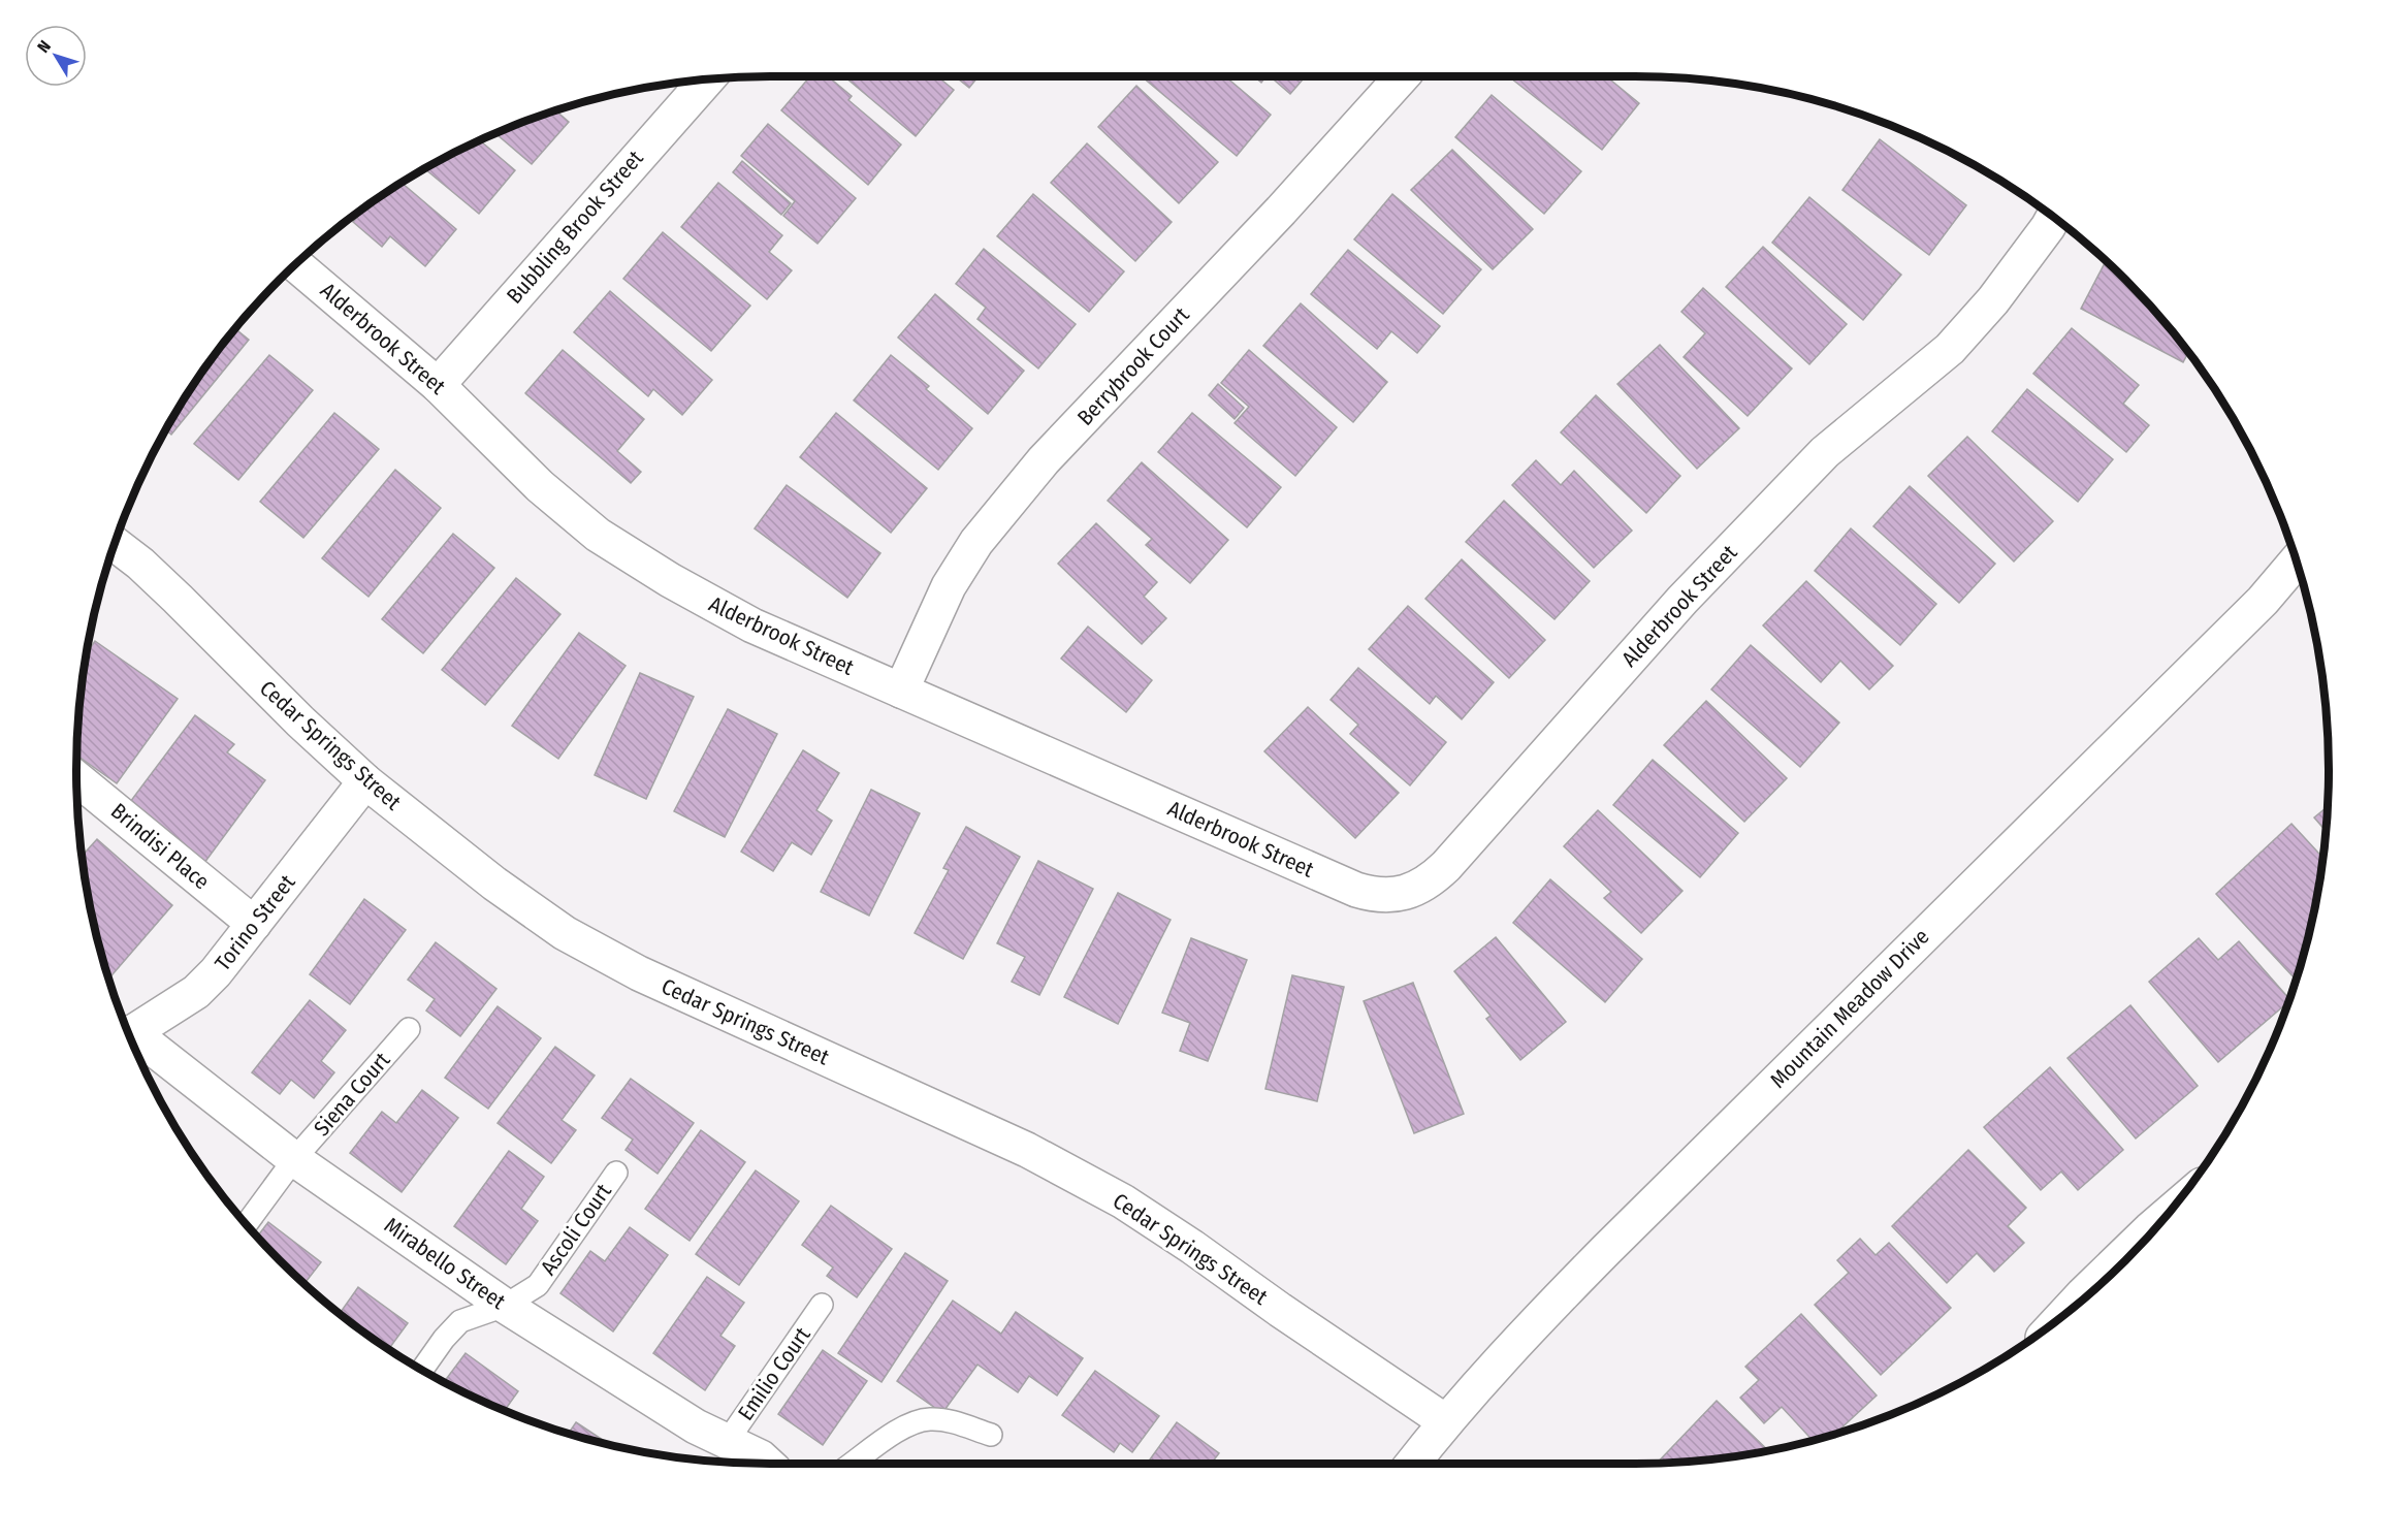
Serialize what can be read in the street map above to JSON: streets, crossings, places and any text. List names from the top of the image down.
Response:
{
  "streets": {
    "street": [
      "Bubbling Brook Street",
      "Alderbrook Street",
      "Berrybrook Court",
      "Cedar Springs Street",
      "Brindisi Place",
      "Torino Street",
      "Mountain Meadow Drive",
      "Mirabello Street"
    ],
    "lane": ["Siena Court", "Ascoli Court", "Emilio Court"]
  },
  "crossings": [
    ["Bubbling Brook Street", "Alderbrook Street"],
    ["Alderbrook Street", "Berrybrook Court"],
    ["Cedar Springs Street", "Torino Street"],
    ["Cedar Springs Street", "Mountain Meadow Drive"],
    ["Brindisi Place", "Torino Street"],
    ["Siena Court", "Mirabello Street"],
    ["Ascoli Court", "Mirabello Street"],
    ["Mirabello Street", "Emilio Court"]
  ],
  "north": "top left"
}
